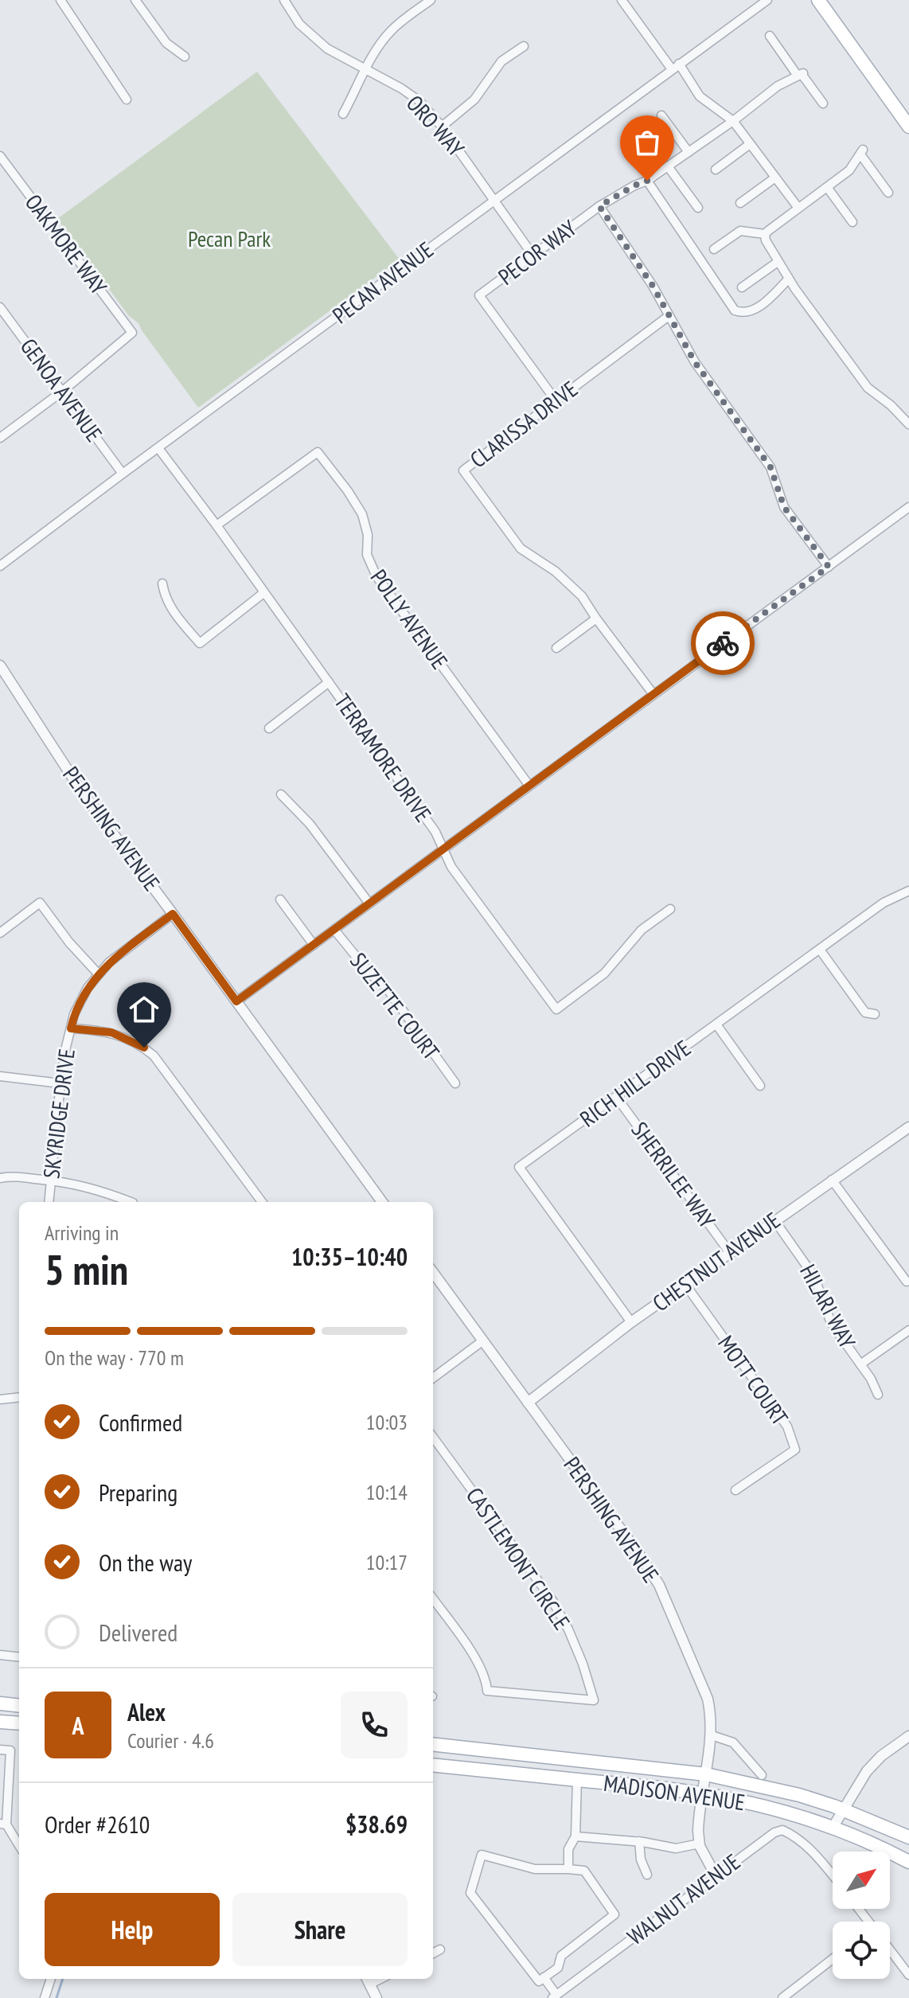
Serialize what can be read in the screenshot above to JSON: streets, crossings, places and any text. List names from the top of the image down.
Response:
{
  "streets": {
    "main road": ["MADISON AVENUE"],
    "street": [
      "ORO WAY",
      "OAKMORE WAY",
      "PECOR WAY",
      "PECAN AVENUE",
      "GENOA AVENUE",
      "CLARISSA DRIVE",
      "POLLY AVENUE",
      "TERRAMORE DRIVE",
      "PERSHING AVENUE",
      "SUZETTE COURT",
      "RICH HILL DRIVE",
      "SKYRIDGE DRIVE",
      "SHERRILEE WAY",
      "CHESTNUT AVENUE",
      "HILARI WAY",
      "MOTT COURT",
      "CASTLEMONT CIRCLE",
      "WALNUT AVENUE"
    ]
  },
  "crossings": [
    ["ORO WAY", "PECOR WAY"],
    ["ORO WAY", "PECAN AVENUE"],
    ["OAKMORE WAY", "GENOA AVENUE"],
    ["PECOR WAY", "CLARISSA DRIVE"],
    ["PECAN AVENUE", "GENOA AVENUE"],
    ["PECAN AVENUE", "TERRAMORE DRIVE"],
    ["POLLY AVENUE", "TERRAMORE DRIVE"],
    ["PERSHING AVENUE", "SKYRIDGE DRIVE"],
    ["PERSHING AVENUE", "CHESTNUT AVENUE"],
    ["PERSHING AVENUE", "MADISON AVENUE"],
    ["PERSHING AVENUE", "WALNUT AVENUE"],
    ["RICH HILL DRIVE", "SHERRILEE WAY"],
    ["RICH HILL DRIVE", "CHESTNUT AVENUE"],
    ["SHERRILEE WAY", "CHESTNUT AVENUE"],
    ["CHESTNUT AVENUE", "HILARI WAY"],
    ["CHESTNUT AVENUE", "MOTT COURT"]
  ],
  "parks": ["Pecan Park"],
  "north": "top right",
  "page": {
    "heading": ["5 min", "Arriving in", "10:35–10:40"],
    "panel": [
      "Alex",
      "Courier · 4.6",
      "Order #2610",
      "$38.69"
    ],
    "bar": "On the way · 770 m",
    "list": [
      ["Confirmed", "10:03"],
      ["Preparing", "10:14"],
      ["On the way", "10:17"],
      "Delivered"
    ],
    "round": "A",
    "buttons": ["Help", "Share"]
  }
}
